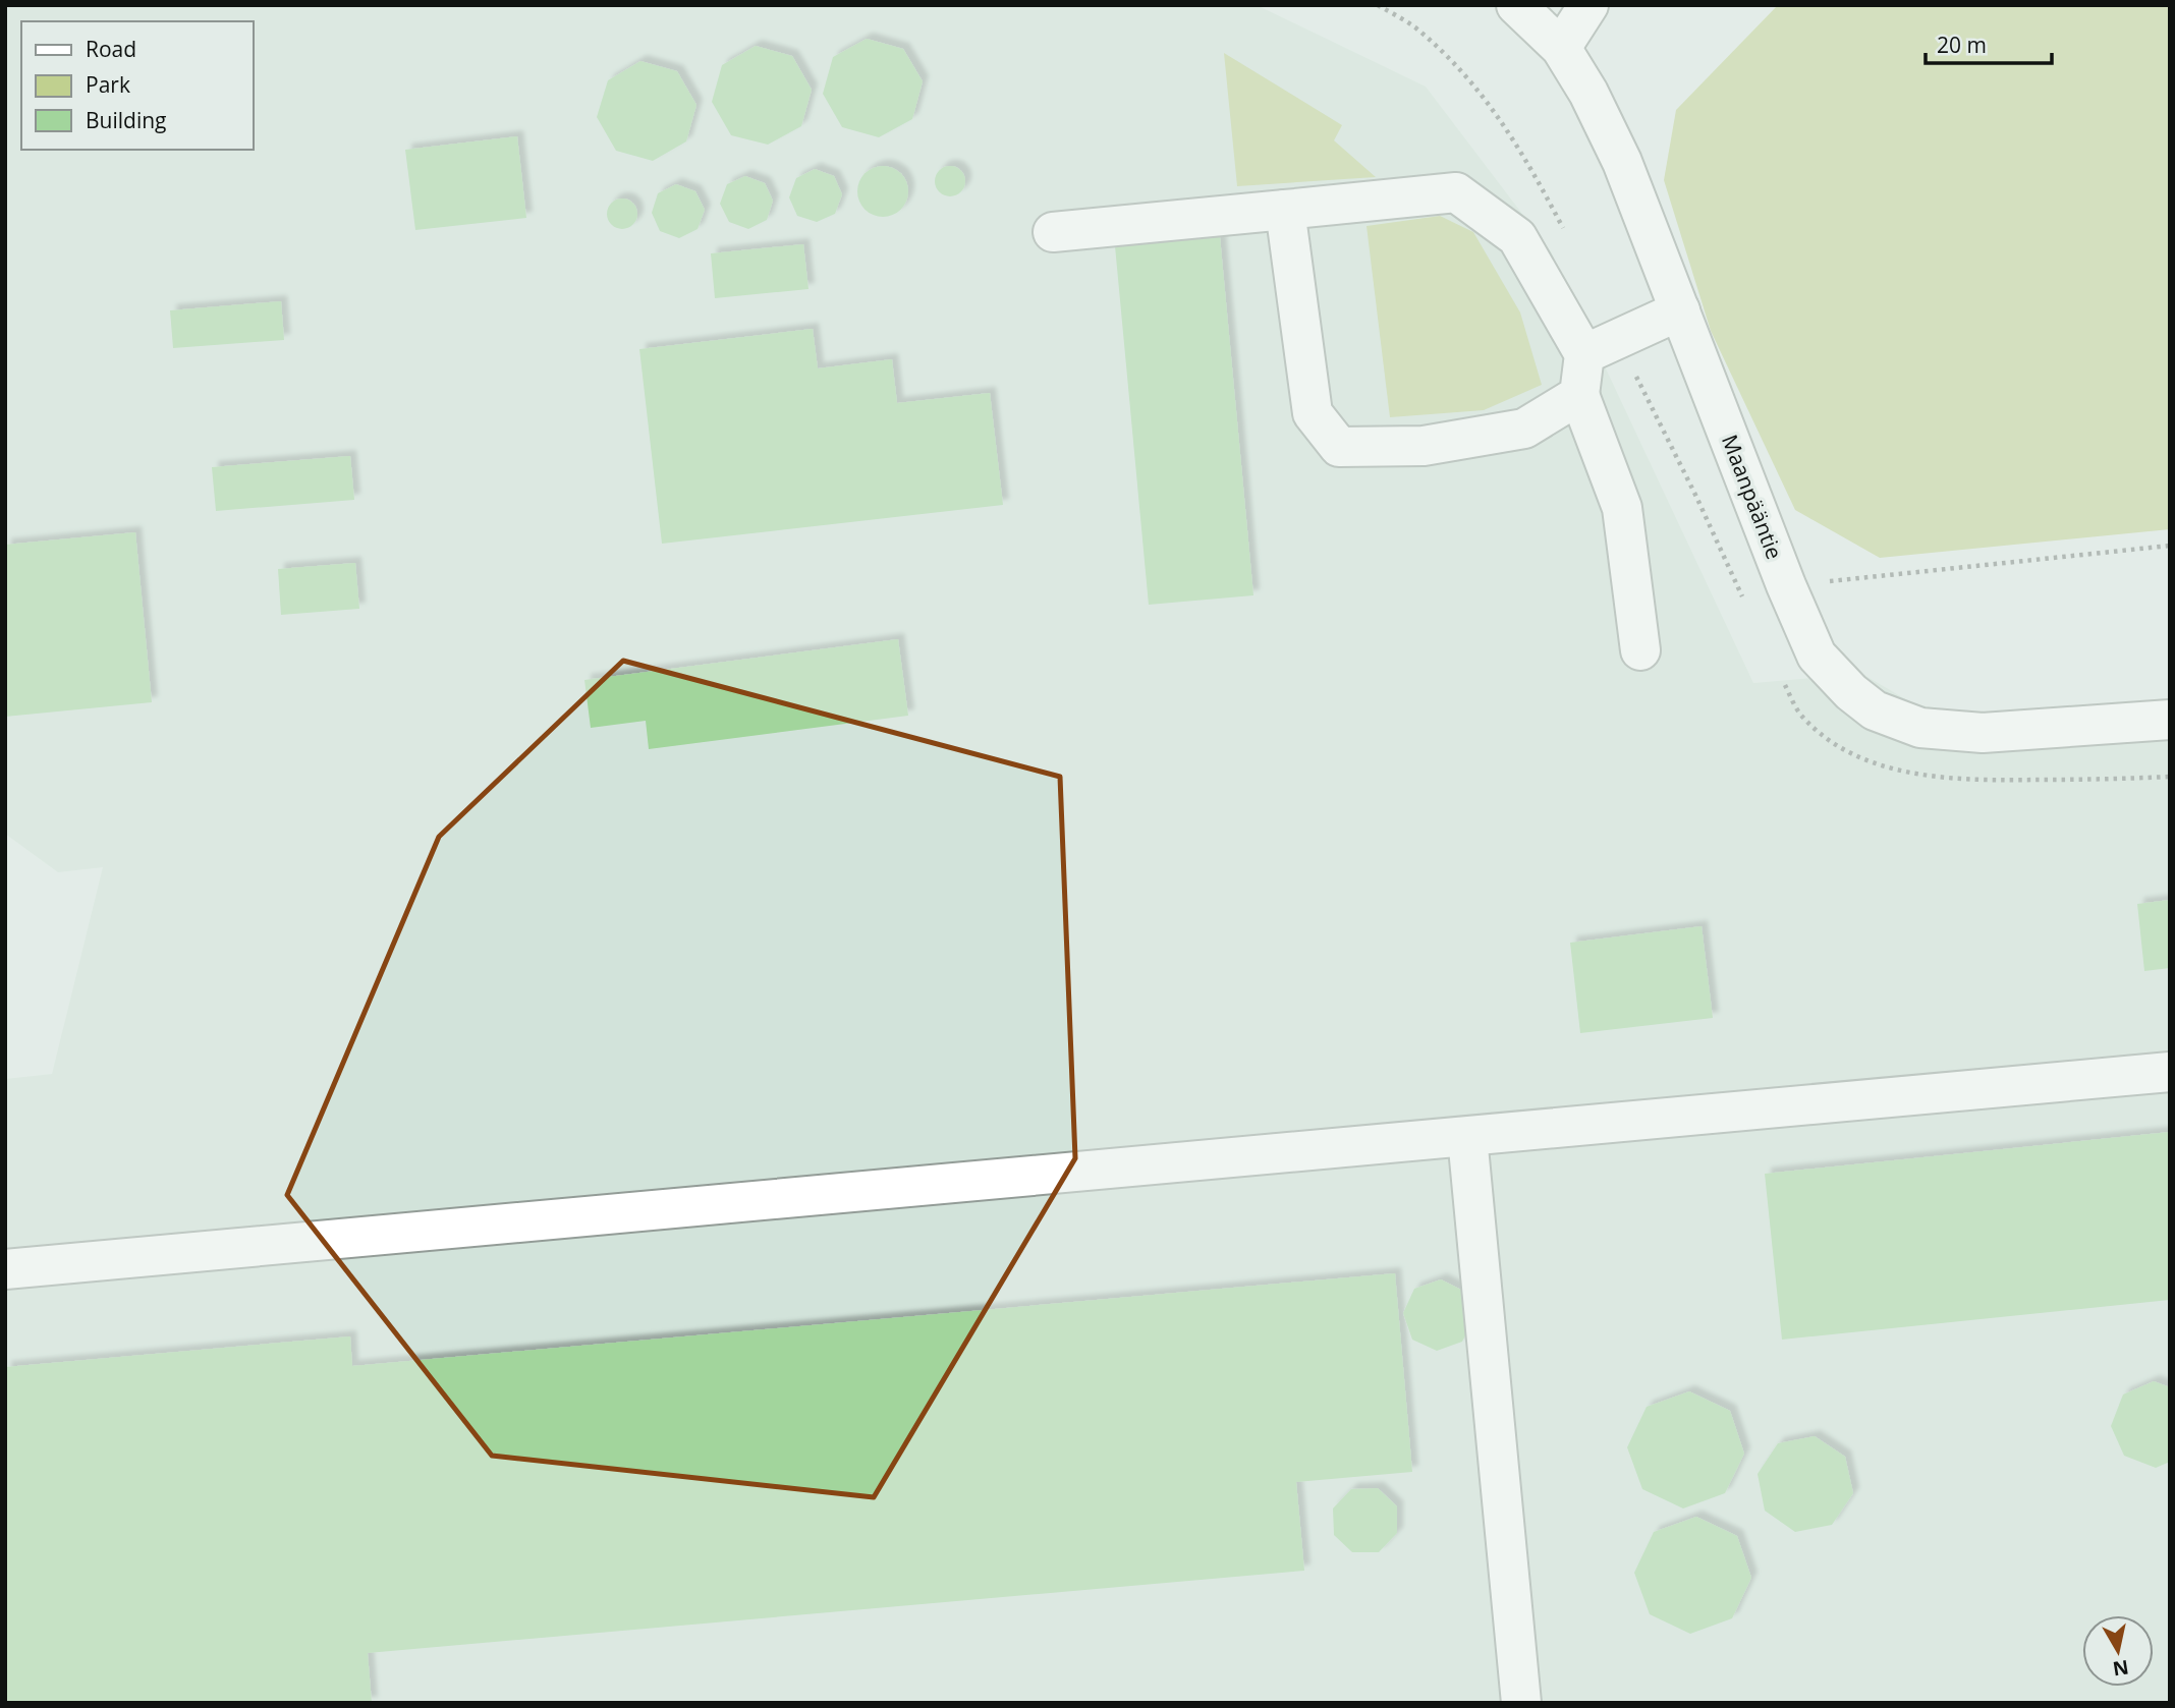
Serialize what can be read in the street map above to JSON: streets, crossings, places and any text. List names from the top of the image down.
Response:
{
  "streets": {
    "street": ["Maanpääntie"]
  },
  "legend": ["Road", "Park", "Building"],
  "scale_bar": "20 m",
  "north": "bottom"
}
